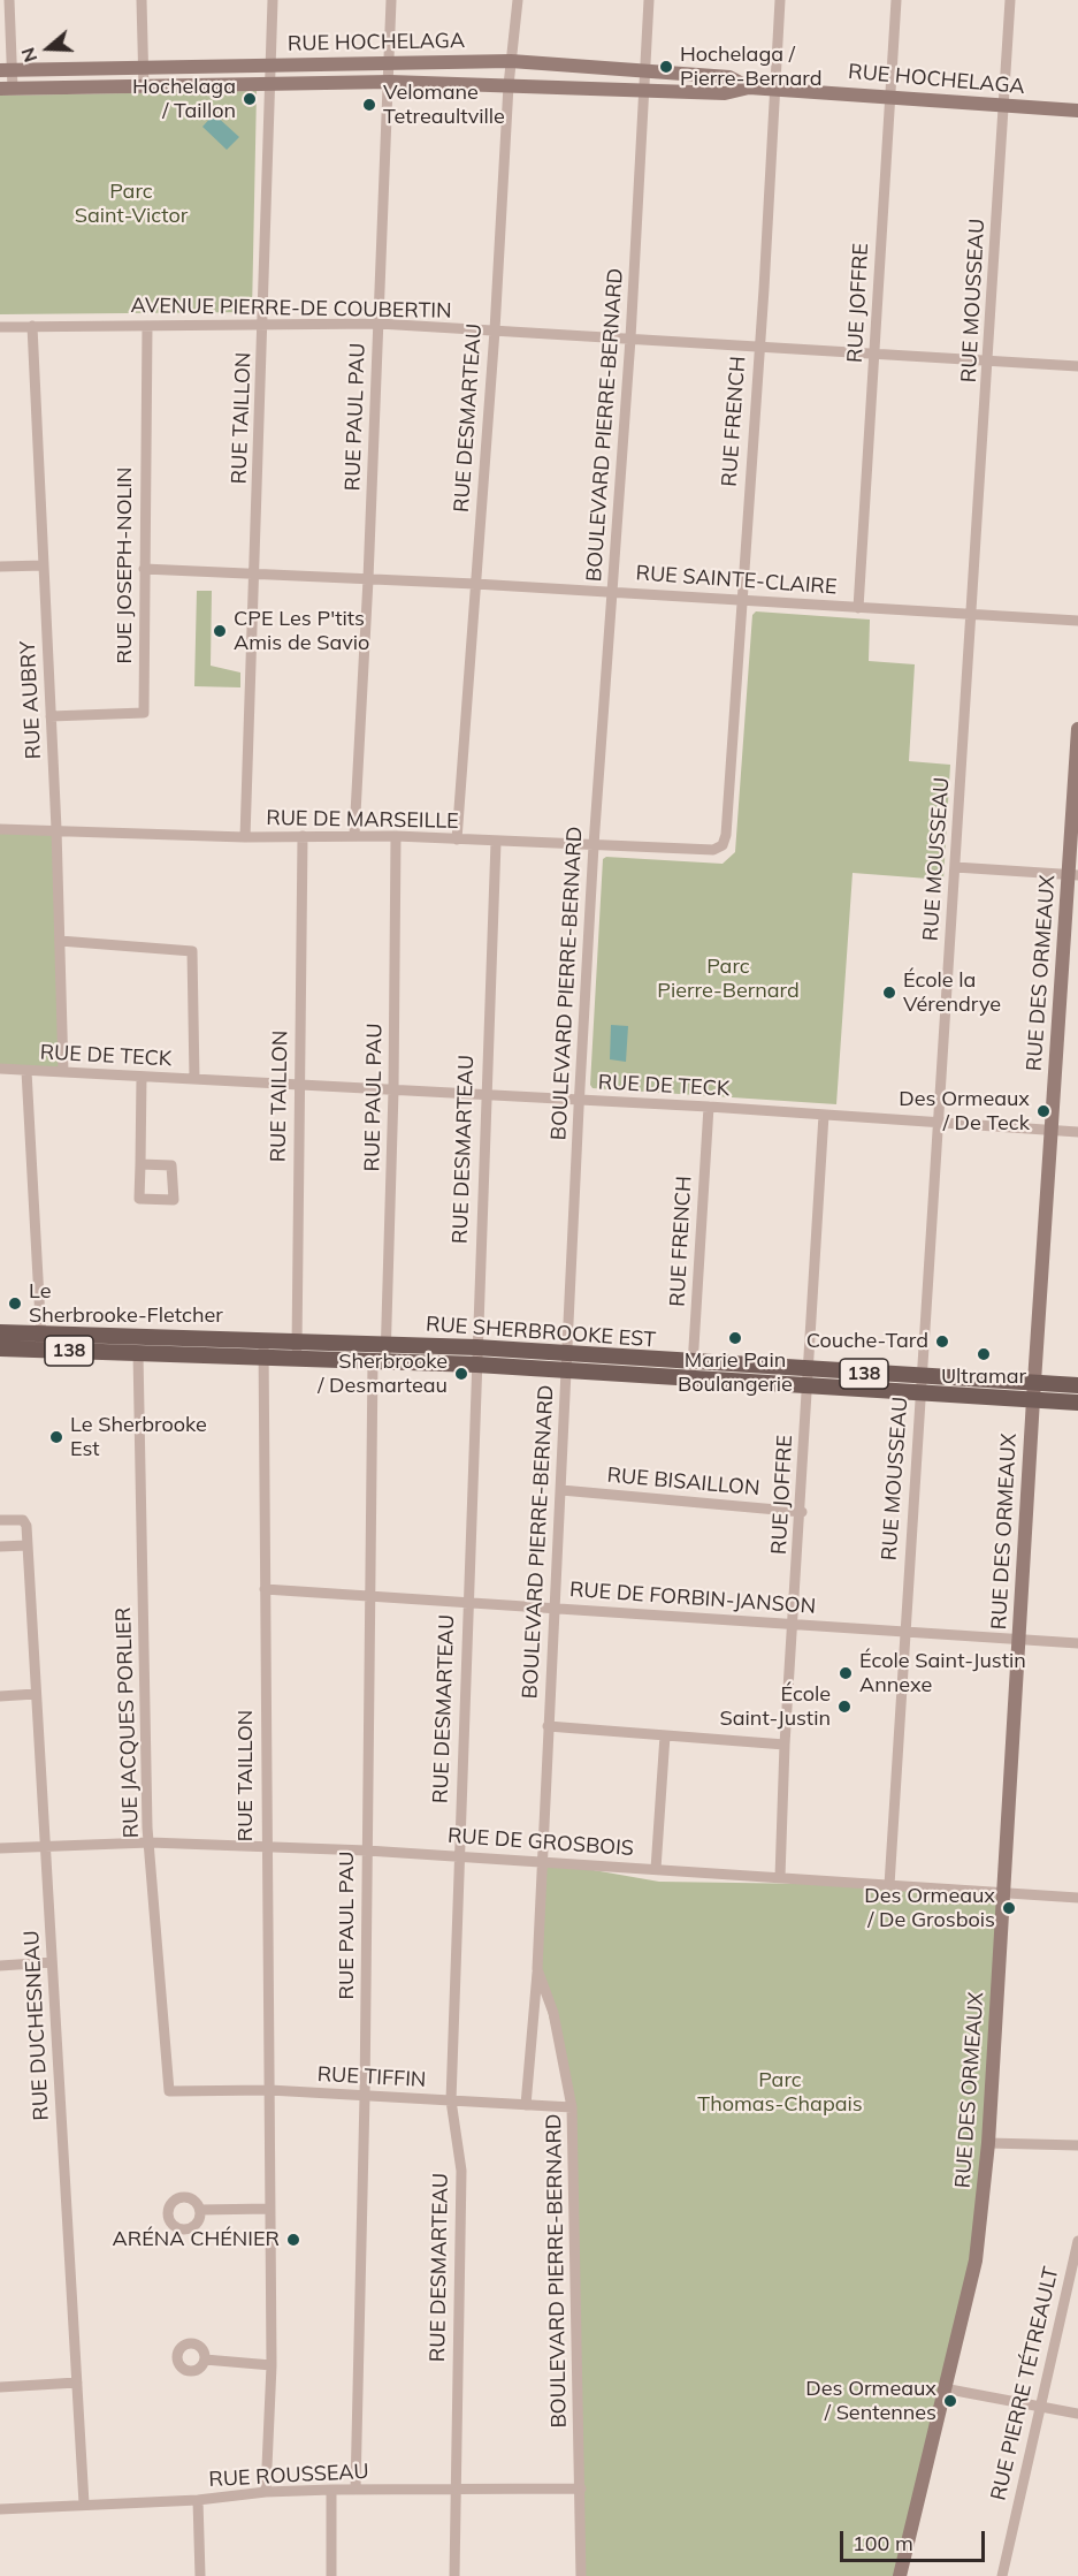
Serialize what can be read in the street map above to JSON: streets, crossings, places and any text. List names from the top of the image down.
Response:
{
  "streets": {
    "main road": ["RUE SHERBROOKE EST", "138"],
    "street": [
      "RUE HOCHELAGA",
      "RUE MOUSSEAU",
      "RUE JOFFRE",
      "AVENUE PIERRE-DE COUBERTIN",
      "RUE PAUL PAU",
      "RUE TAILLON",
      "RUE DESMARTEAU",
      "RUE FRENCH",
      "BOULEVARD PIERRE-BERNARD",
      "RUE JOSEPH-NOLIN",
      "RUE SAINTE-CLAIRE",
      "RUE AUBRY",
      "RUE DE MARSEILLE",
      "RUE DES ORMEAUX",
      "RUE DE TECK",
      "RUE BISAILLON",
      "RUE DE FORBIN-JANSON",
      "RUE JACQUES PORLIER",
      "RUE DE GROSBOIS",
      "RUE DUCHESNEAU",
      "RUE TIFFIN",
      "RUE PIERRE TÉTREAULT",
      "RUE ROUSSEAU"
    ]
  },
  "crossings": [
    ["RUE HOCHELAGA", "RUE MOUSSEAU"],
    ["RUE HOCHELAGA", "RUE JOFFRE"],
    ["RUE HOCHELAGA", "RUE PAUL PAU"],
    ["RUE HOCHELAGA", "RUE TAILLON"],
    ["RUE HOCHELAGA", "RUE DESMARTEAU"],
    ["RUE HOCHELAGA", "RUE FRENCH"],
    ["RUE HOCHELAGA", "BOULEVARD PIERRE-BERNARD"],
    ["RUE MOUSSEAU", "AVENUE PIERRE-DE COUBERTIN"],
    ["RUE MOUSSEAU", "RUE SAINTE-CLAIRE"],
    ["RUE MOUSSEAU", "RUE DE TECK"],
    ["RUE MOUSSEAU", "RUE SHERBROOKE EST"],
    ["RUE MOUSSEAU", "RUE DE FORBIN-JANSON"],
    ["RUE MOUSSEAU", "RUE DE GROSBOIS"],
    ["RUE JOFFRE", "AVENUE PIERRE-DE COUBERTIN"],
    ["RUE JOFFRE", "RUE SAINTE-CLAIRE"],
    ["RUE JOFFRE", "RUE DE TECK"],
    ["RUE JOFFRE", "RUE SHERBROOKE EST"],
    ["RUE JOFFRE", "RUE BISAILLON"],
    ["RUE JOFFRE", "RUE DE FORBIN-JANSON"],
    ["RUE JOFFRE", "RUE DE GROSBOIS"],
    ["AVENUE PIERRE-DE COUBERTIN", "RUE PAUL PAU"],
    ["AVENUE PIERRE-DE COUBERTIN", "RUE TAILLON"],
    ["AVENUE PIERRE-DE COUBERTIN", "RUE DESMARTEAU"],
    ["AVENUE PIERRE-DE COUBERTIN", "RUE FRENCH"],
    ["AVENUE PIERRE-DE COUBERTIN", "BOULEVARD PIERRE-BERNARD"],
    ["AVENUE PIERRE-DE COUBERTIN", "RUE JOSEPH-NOLIN"],
    ["AVENUE PIERRE-DE COUBERTIN", "RUE AUBRY"],
    ["RUE PAUL PAU", "RUE SAINTE-CLAIRE"],
    ["RUE PAUL PAU", "RUE DE MARSEILLE"],
    ["RUE PAUL PAU", "RUE DE TECK"],
    ["RUE PAUL PAU", "RUE SHERBROOKE EST"],
    ["RUE PAUL PAU", "RUE DE FORBIN-JANSON"],
    ["RUE PAUL PAU", "RUE DE GROSBOIS"],
    ["RUE PAUL PAU", "RUE TIFFIN"],
    ["RUE PAUL PAU", "RUE ROUSSEAU"],
    ["RUE TAILLON", "RUE SAINTE-CLAIRE"],
    ["RUE TAILLON", "RUE DE MARSEILLE"],
    ["RUE TAILLON", "RUE DE TECK"],
    ["RUE TAILLON", "RUE SHERBROOKE EST"],
    ["RUE TAILLON", "RUE DE FORBIN-JANSON"],
    ["RUE TAILLON", "RUE DE GROSBOIS"],
    ["RUE TAILLON", "RUE TIFFIN"],
    ["RUE TAILLON", "RUE ROUSSEAU"],
    ["RUE DESMARTEAU", "RUE SAINTE-CLAIRE"],
    ["RUE DESMARTEAU", "RUE DE MARSEILLE"],
    ["RUE DESMARTEAU", "RUE DE TECK"],
    ["RUE DESMARTEAU", "RUE SHERBROOKE EST"],
    ["RUE DESMARTEAU", "RUE DE FORBIN-JANSON"],
    ["RUE DESMARTEAU", "RUE DE GROSBOIS"],
    ["RUE DESMARTEAU", "RUE TIFFIN"],
    ["RUE DESMARTEAU", "RUE ROUSSEAU"],
    ["RUE FRENCH", "RUE SAINTE-CLAIRE"],
    ["RUE FRENCH", "RUE DE MARSEILLE"],
    ["RUE FRENCH", "RUE DE TECK"],
    ["RUE FRENCH", "RUE SHERBROOKE EST"],
    ["BOULEVARD PIERRE-BERNARD", "RUE SAINTE-CLAIRE"],
    ["BOULEVARD PIERRE-BERNARD", "RUE DE MARSEILLE"],
    ["BOULEVARD PIERRE-BERNARD", "RUE DE TECK"],
    ["BOULEVARD PIERRE-BERNARD", "RUE SHERBROOKE EST"],
    ["BOULEVARD PIERRE-BERNARD", "RUE BISAILLON"],
    ["BOULEVARD PIERRE-BERNARD", "RUE DE FORBIN-JANSON"],
    ["BOULEVARD PIERRE-BERNARD", "RUE DE GROSBOIS"],
    ["BOULEVARD PIERRE-BERNARD", "RUE TIFFIN"],
    ["BOULEVARD PIERRE-BERNARD", "RUE ROUSSEAU"],
    ["RUE JOSEPH-NOLIN", "RUE SAINTE-CLAIRE"],
    ["RUE JOSEPH-NOLIN", "RUE AUBRY"],
    ["RUE AUBRY", "RUE DE MARSEILLE"],
    ["RUE AUBRY", "RUE DE TECK"],
    ["RUE DES ORMEAUX", "RUE DE TECK"],
    ["RUE DES ORMEAUX", "RUE SHERBROOKE EST"],
    ["RUE DES ORMEAUX", "RUE DE FORBIN-JANSON"],
    ["RUE DES ORMEAUX", "RUE DE GROSBOIS"],
    ["RUE SHERBROOKE EST", "RUE JACQUES PORLIER"],
    ["RUE JACQUES PORLIER", "RUE DE GROSBOIS"],
    ["RUE JACQUES PORLIER", "RUE TIFFIN"],
    ["RUE DE GROSBOIS", "RUE DUCHESNEAU"],
    ["RUE DUCHESNEAU", "RUE ROUSSEAU"]
  ],
  "parks": ["Parc Saint-Victor", "Parc Pierre-Bernard", "Parc Thomas-Chapais"],
  "places": [
    "Hochelaga / Pierre-Bernard",
    "Hochelaga / Taillon",
    "Velomane Tetreaultville",
    "CPE Les P'tits Amis de Savio",
    "École la Vérendrye",
    "Des Ormeaux / De Teck",
    "Le Sherbrooke-Fletcher",
    "Marie Pain Boulangerie",
    "Couche-Tard",
    "Ultramar",
    "Sherbrooke / Desmarteau",
    "Le Sherbrooke Est",
    "École Saint-Justin Annexe",
    "École Saint-Justin",
    "Des Ormeaux / De Grosbois",
    "ARÉNA CHÉNIER",
    "Des Ormeaux / Sentennes"
  ],
  "scale_bar": "100 m",
  "north": "left"
}
